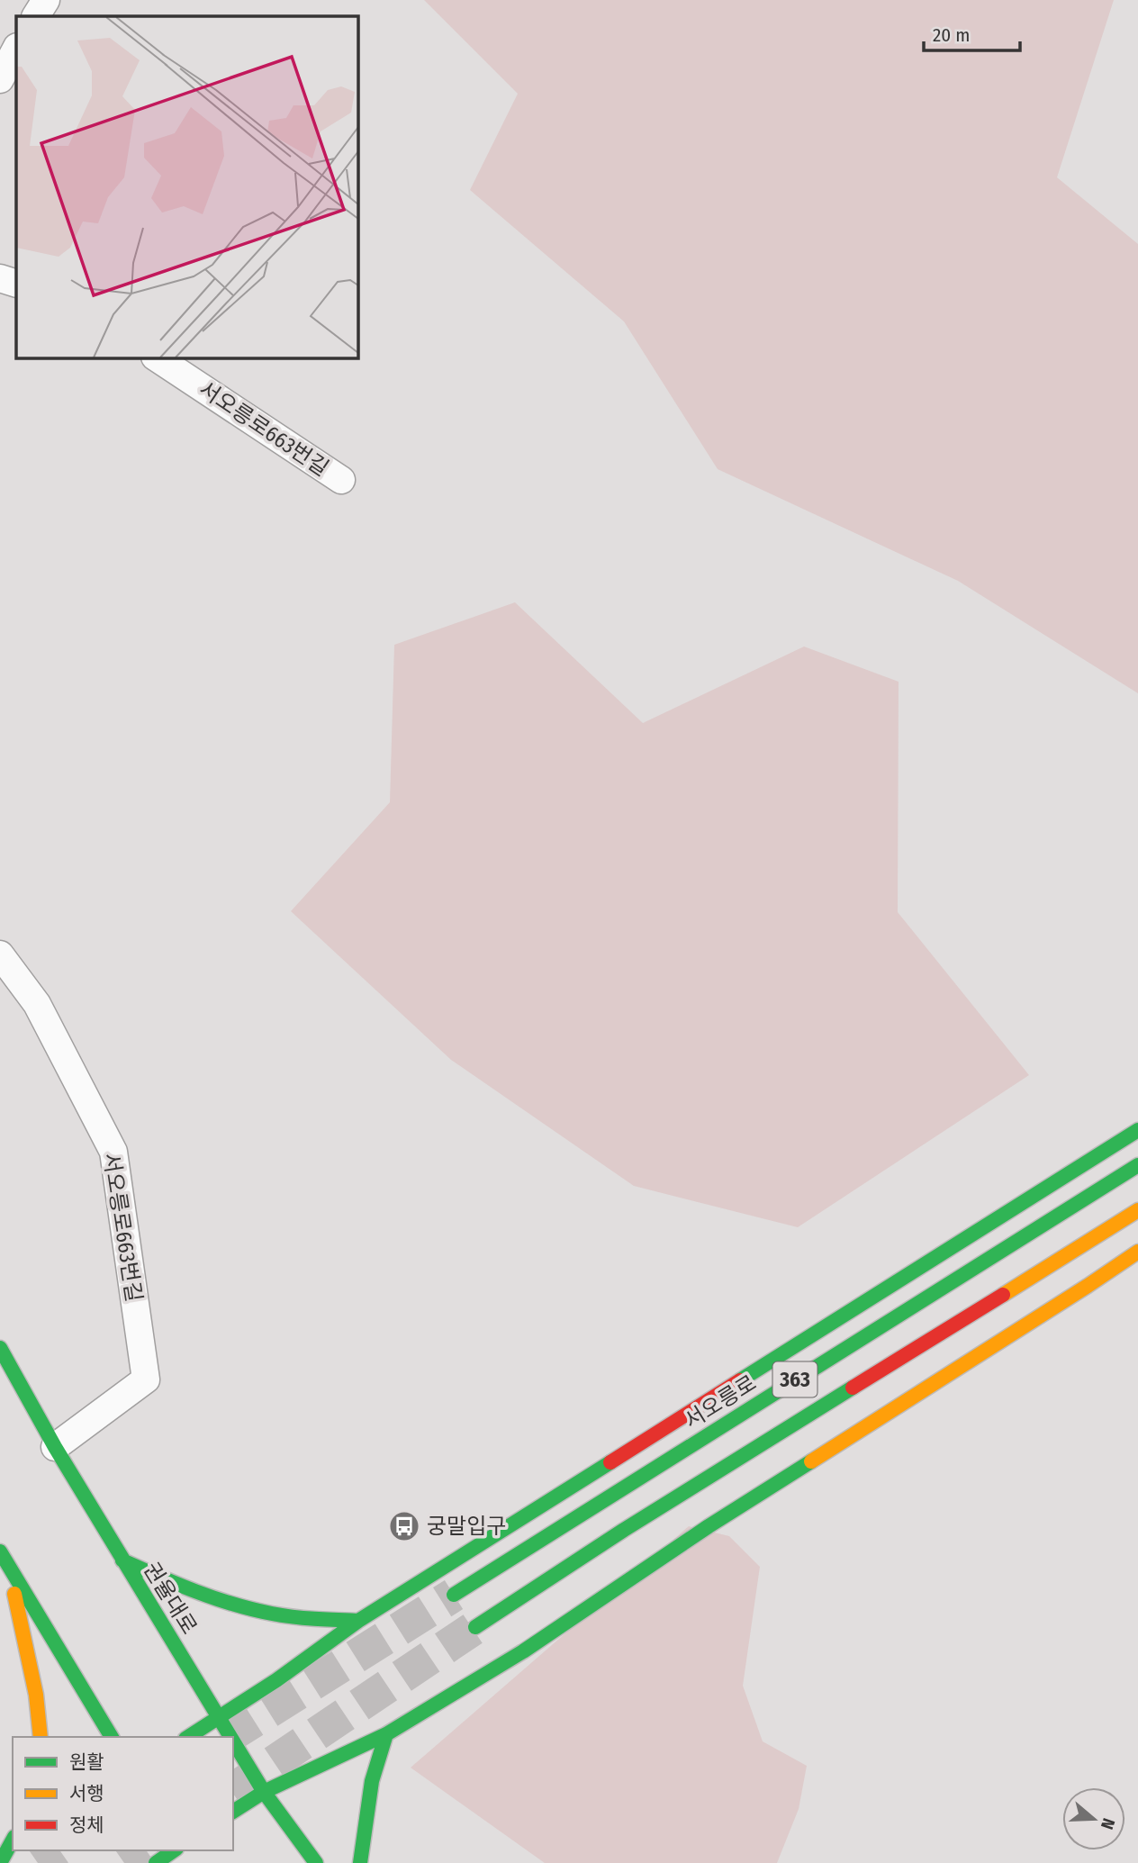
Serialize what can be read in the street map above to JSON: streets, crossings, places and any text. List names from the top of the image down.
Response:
{
  "streets": {
    "main road": ["363", "서오릉로", "권율대로"],
    "street": ["서오릉로663번길"]
  },
  "crossings": [
    ["서오릉로663번길", "권율대로"]
  ],
  "places": {
    "bus stop": ["궁말입구"]
  },
  "legend": ["원활", "서행", "정체"],
  "scale_bar": "20 m",
  "north": "right"
}
